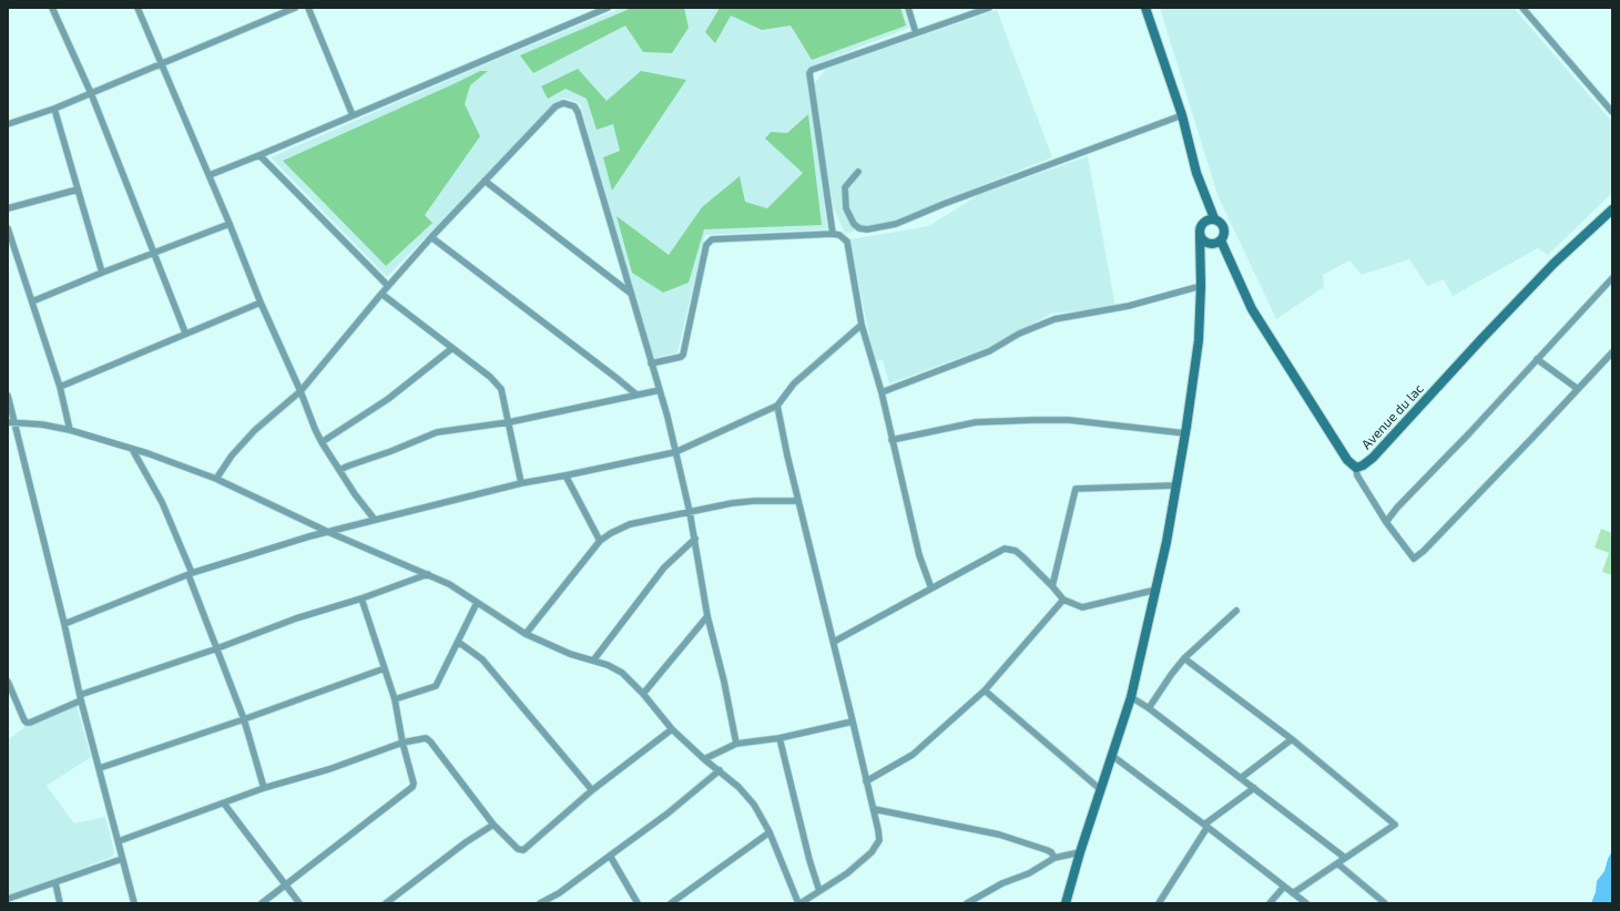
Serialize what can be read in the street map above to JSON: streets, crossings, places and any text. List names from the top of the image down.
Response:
{
  "streets": {
    "main road": ["Avenue du lac"]
  }
}
